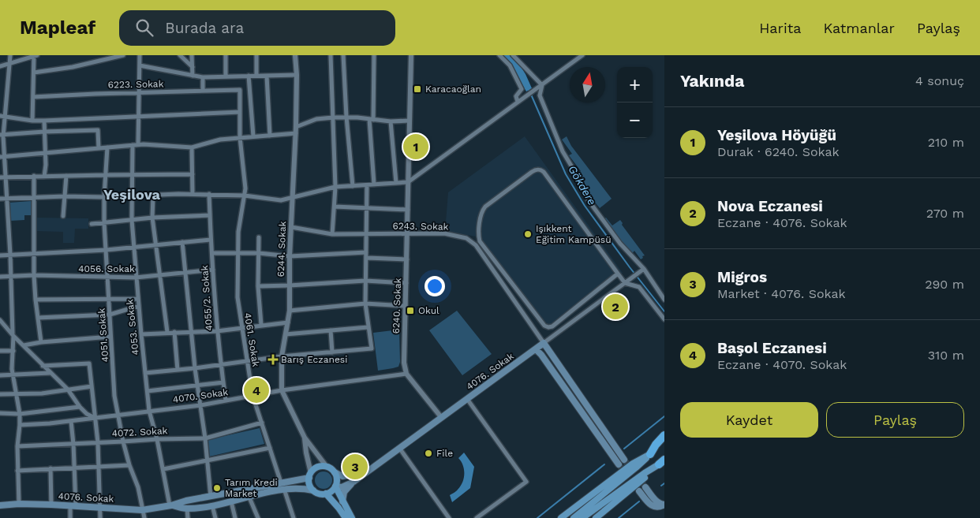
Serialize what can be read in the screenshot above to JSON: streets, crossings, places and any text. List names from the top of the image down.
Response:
{
  "streets": {
    "main road": ["4076. Sokak"],
    "street": [
      "6223. Sokak",
      "6243. Sokak",
      "6244. Sokak",
      "4056. Sokak",
      "4055/2. Sokak",
      "6240. Sokak",
      "4053. Sokak",
      "4051. Sokak",
      "4061. Sokak",
      "4070. Sokak",
      "4072. Sokak"
    ]
  },
  "crossings": [
    ["6223. Sokak", "4061. Sokak"],
    ["6243. Sokak", "6244. Sokak"],
    ["6243. Sokak", "6240. Sokak"],
    ["6243. Sokak", "4076. Sokak"],
    ["6244. Sokak", "4076. Sokak"],
    ["6244. Sokak", "4070. Sokak"],
    ["4056. Sokak", "4055/2. Sokak"],
    ["4056. Sokak", "4053. Sokak"],
    ["4056. Sokak", "4051. Sokak"],
    ["4055/2. Sokak", "4070. Sokak"],
    ["6240. Sokak", "4070. Sokak"],
    ["4053. Sokak", "4076. Sokak"],
    ["4053. Sokak", "4070. Sokak"],
    ["4053. Sokak", "4072. Sokak"],
    ["4051. Sokak", "4076. Sokak"],
    ["4051. Sokak", "4070. Sokak"],
    ["4051. Sokak", "4072. Sokak"],
    ["4061. Sokak", "4076. Sokak"],
    ["4061. Sokak", "4070. Sokak"],
    ["4061. Sokak", "4072. Sokak"]
  ],
  "districts": ["Yeşilova"],
  "water": ["Gökdere"],
  "places": {
    "transit": ["Karacaoğlan", "Okul"],
    "other": ["Işıkkent Eğitim Kampüsü", "File", "Tarım Kredi Market"],
    "health": ["Barış Eczanesi"]
  },
  "north": "top",
  "page": {
    "header": "Mapleaf",
    "search": "Burada ara",
    "nav": ["Harita", "Katmanlar", "Paylaş"],
    "heading": ["Yakında", "4 sonuç"],
    "map_buttons": ["+", "−"],
    "list": [
      {
        "mark": "1",
        "name": "Yeşilova Höyüğü",
        "note": "Durak · 6240. Sokak",
        "value": "210 m"
      },
      {
        "mark": "2",
        "name": "Nova Eczanesi",
        "note": "Eczane · 4076. Sokak",
        "value": "270 m"
      },
      {
        "mark": "3",
        "name": "Migros",
        "note": "Market · 4076. Sokak",
        "value": "290 m"
      },
      {
        "mark": "4",
        "name": "Başol Eczanesi",
        "note": "Eczane · 4070. Sokak",
        "value": "310 m"
      }
    ],
    "pins": [
      "1",
      "2",
      "4",
      "3"
    ],
    "buttons": ["Kaydet", "Paylaş"]
  }
}
